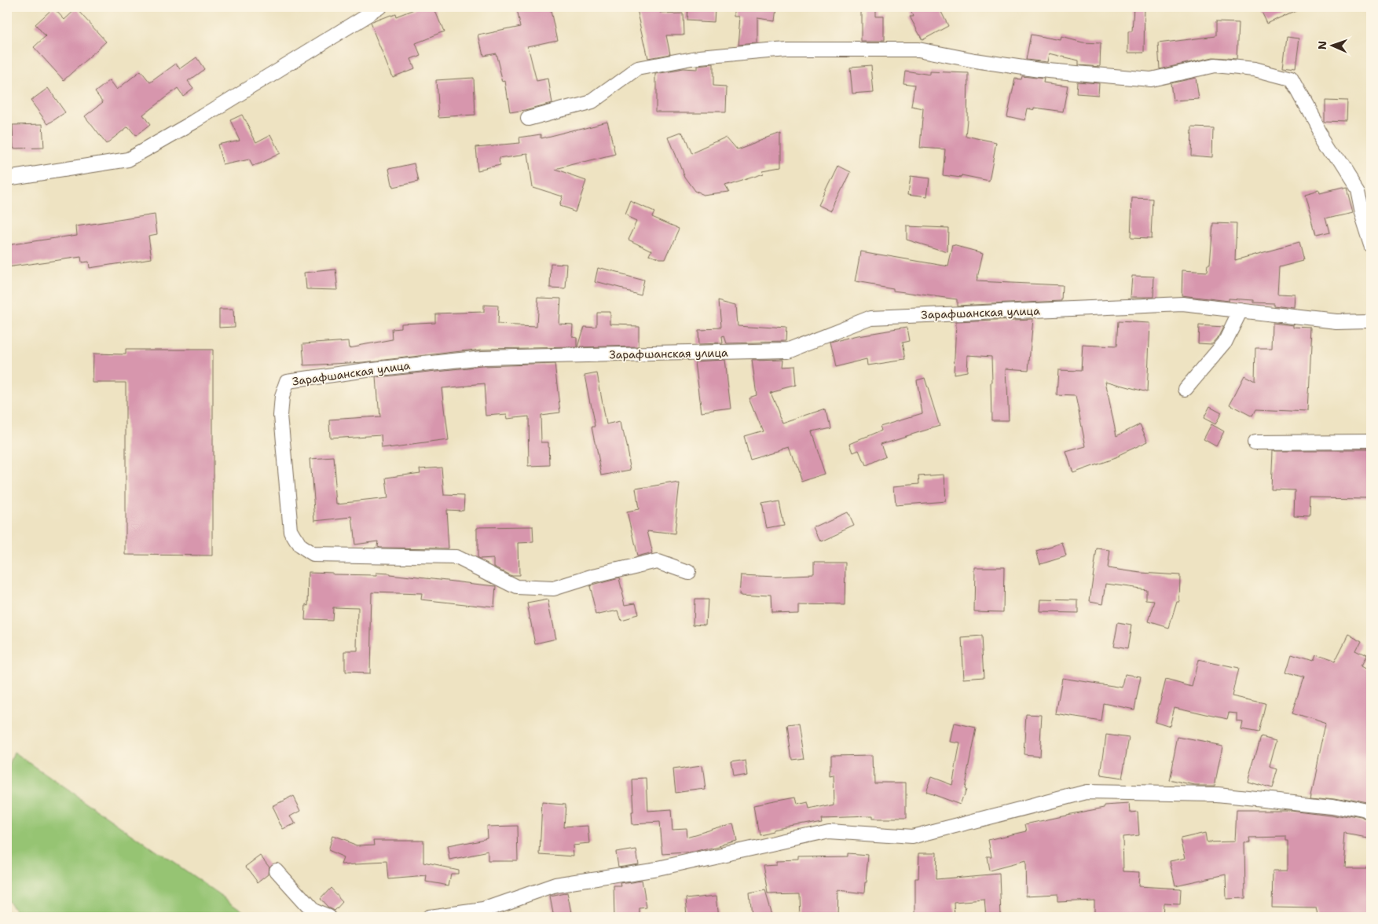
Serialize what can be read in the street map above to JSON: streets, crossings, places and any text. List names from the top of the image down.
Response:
{
  "streets": {
    "street": ["Зарафшанская улица"]
  },
  "north": "left"
}
